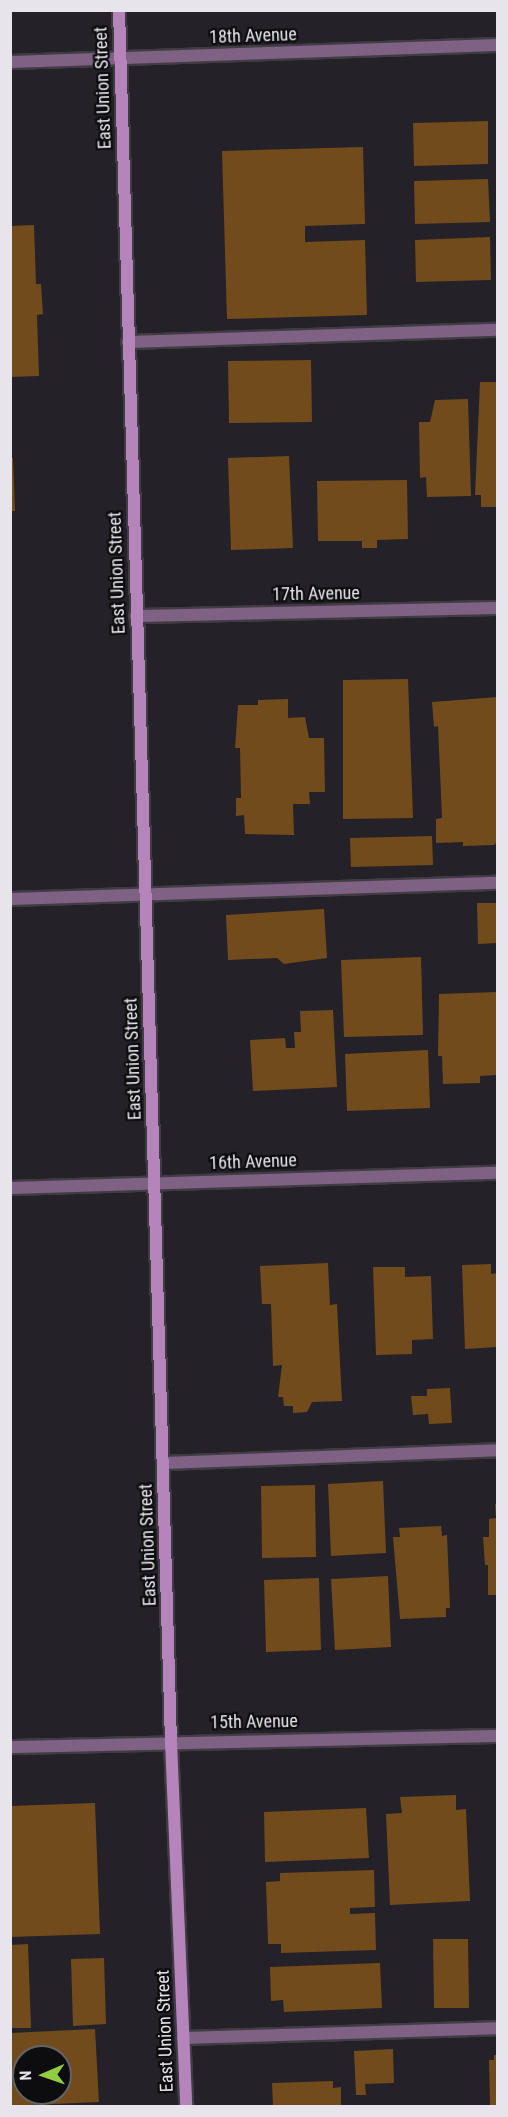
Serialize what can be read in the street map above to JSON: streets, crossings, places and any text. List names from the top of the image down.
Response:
{
  "streets": {
    "main road": ["East Union Street"],
    "street": [
      "18th Avenue",
      "17th Avenue",
      "16th Avenue",
      "15th Avenue"
    ]
  },
  "crossings": [
    ["18th Avenue", "East Union Street"],
    ["East Union Street", "17th Avenue"],
    ["East Union Street", "16th Avenue"],
    ["East Union Street", "15th Avenue"]
  ],
  "north": "left"
}
